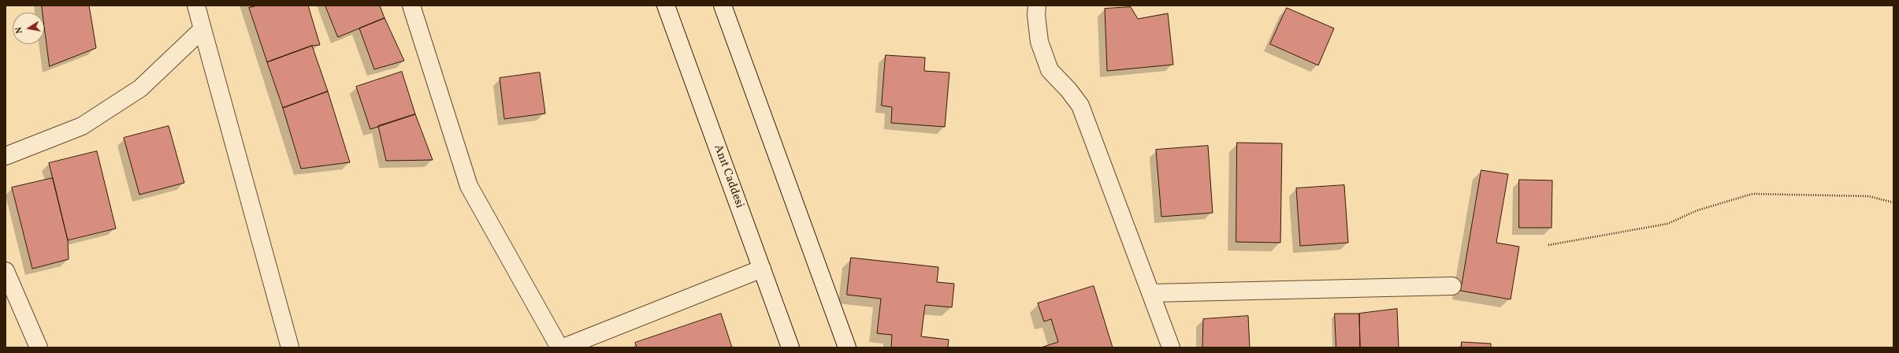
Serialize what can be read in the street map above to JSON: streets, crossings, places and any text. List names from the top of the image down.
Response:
{
  "streets": {
    "street": ["Anıt Caddesi"]
  },
  "north": "left"
}
